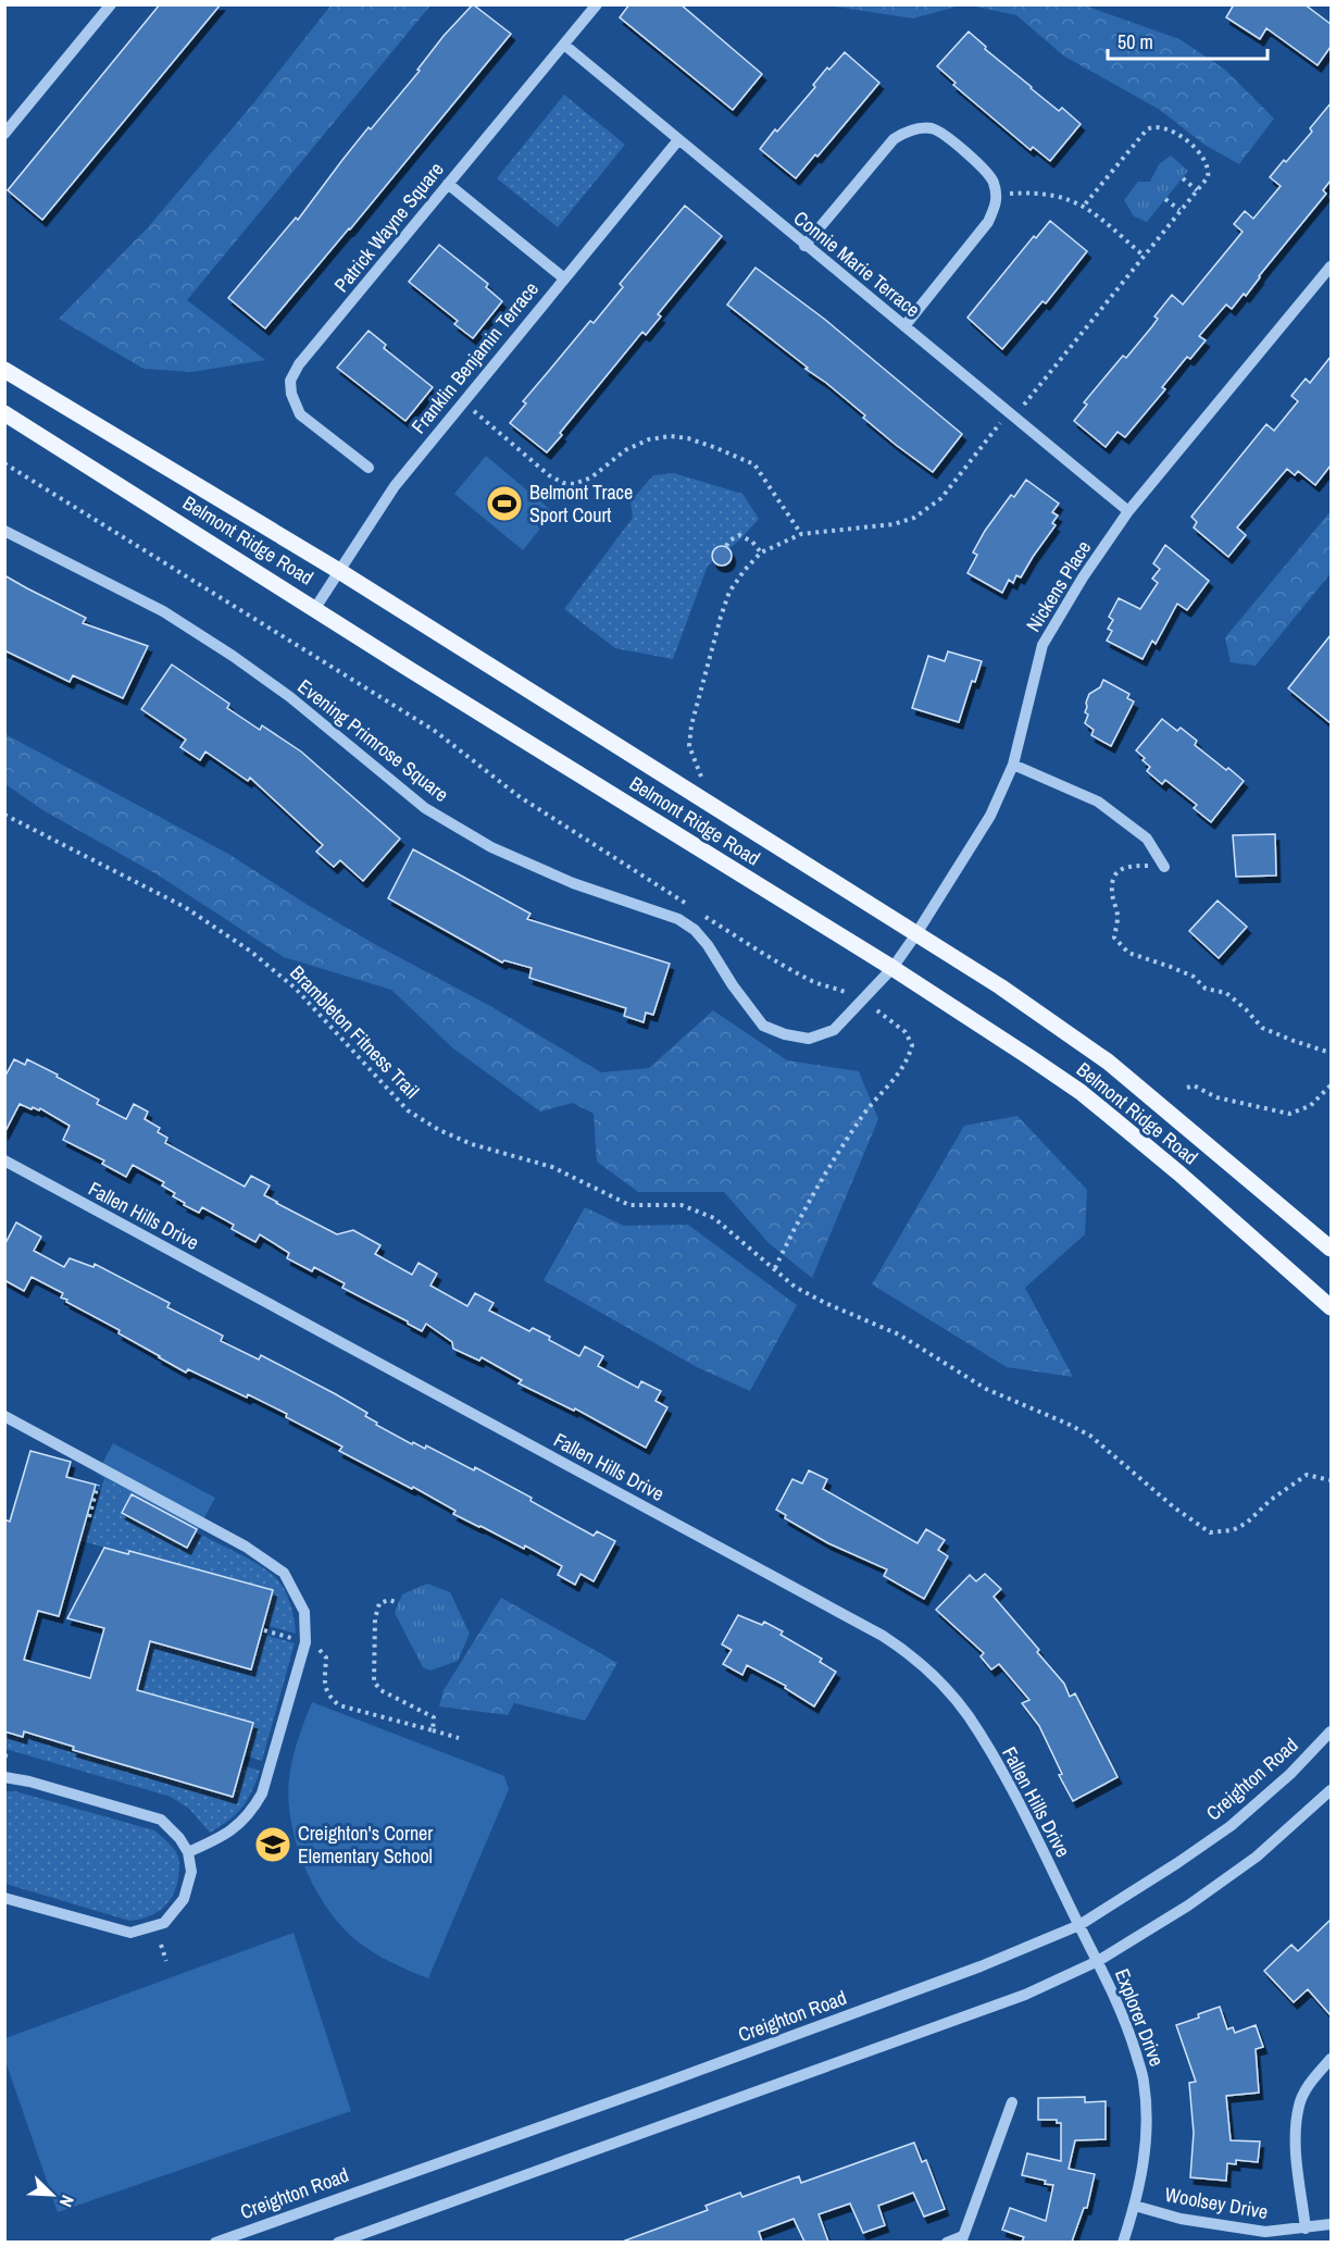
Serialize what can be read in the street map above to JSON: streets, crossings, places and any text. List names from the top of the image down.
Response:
{
  "streets": {
    "main road": ["Belmont Ridge Road"],
    "street": [
      "Patrick Wayne Square",
      "Connie Marie Terrace",
      "Franklin Benjamin Terrace",
      "Nickens Place",
      "Evening Primrose Square",
      "Fallen Hills Drive",
      "Creighton Road",
      "Explorer Drive",
      "Woolsey Drive"
    ],
    "path": ["Brambleton Fitness Trail"]
  },
  "crossings": [
    ["Patrick Wayne Square", "Connie Marie Terrace"],
    ["Connie Marie Terrace", "Franklin Benjamin Terrace"],
    ["Connie Marie Terrace", "Nickens Place"],
    ["Franklin Benjamin Terrace", "Belmont Ridge Road"],
    ["Belmont Ridge Road", "Nickens Place"],
    ["Belmont Ridge Road", "Evening Primrose Square"],
    ["Nickens Place", "Evening Primrose Square"],
    ["Fallen Hills Drive", "Creighton Road"],
    ["Fallen Hills Drive", "Explorer Drive"],
    ["Creighton Road", "Explorer Drive"],
    ["Explorer Drive", "Woolsey Drive"]
  ],
  "places": {
    "sports": ["Belmont Trace Sport Court"],
    "school or university": ["Creighton's Corner Elementary School"]
  },
  "scale_bar": "50 m",
  "north": "bottom right"
}
